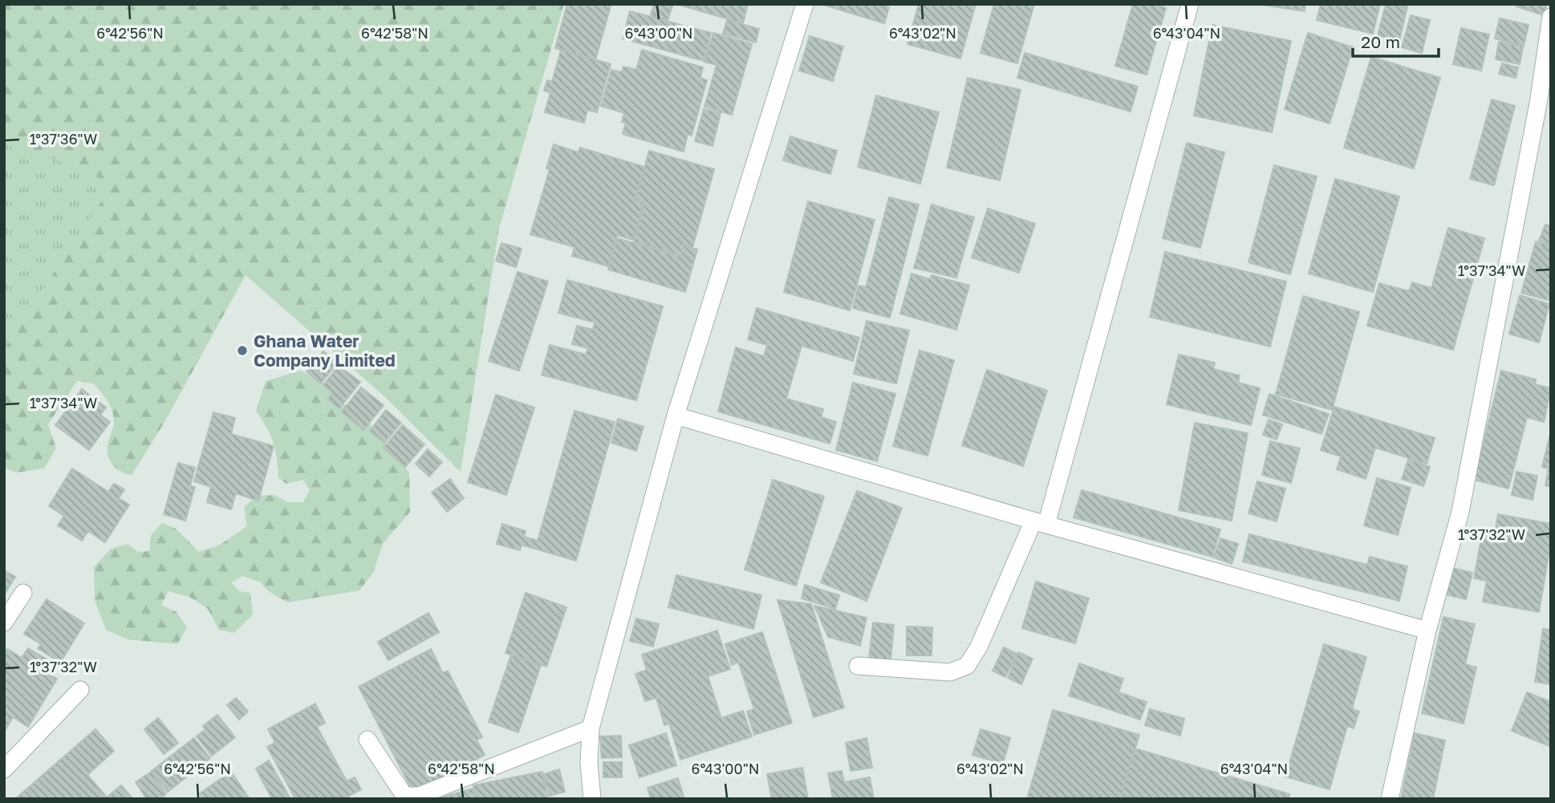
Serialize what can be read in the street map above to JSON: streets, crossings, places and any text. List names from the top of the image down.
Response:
{
  "places": ["Ghana Water Company Limited"],
  "scale_bar": "20 m",
  "coordinates": [
    "6°42'56\"N",
    "6°42'58\"N",
    "6°43'00\"N",
    "6°43'02\"N",
    "6°43'04\"N",
    "1°37'36\"W",
    "1°37'34\"W",
    "1°37'32\"W"
  ]
}
